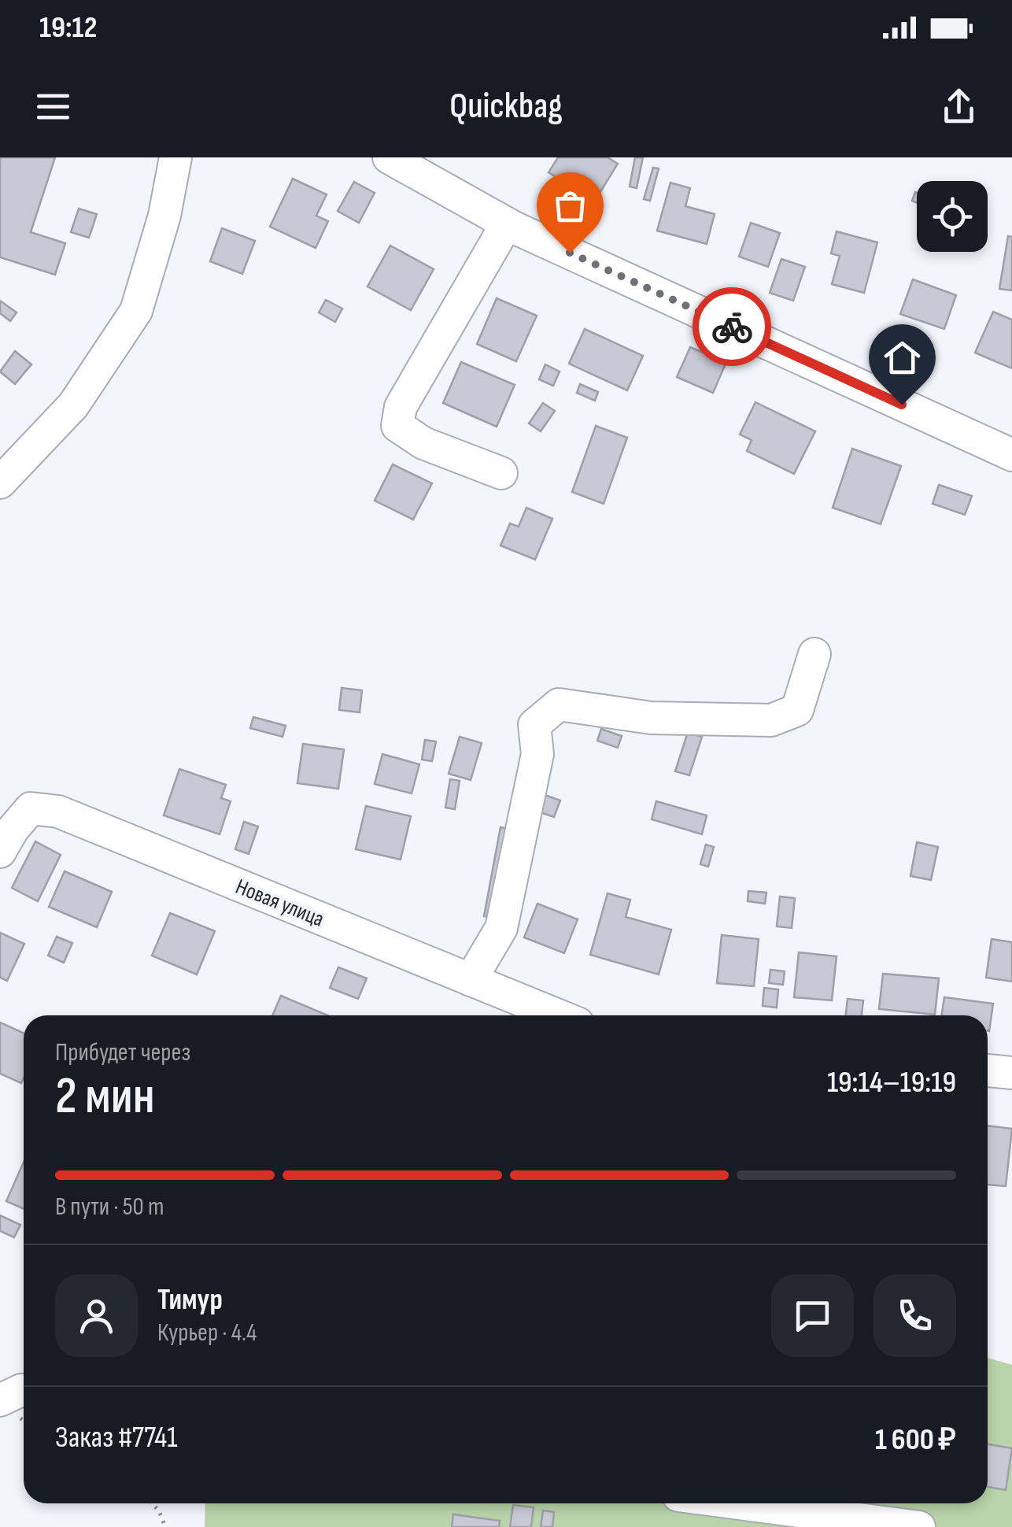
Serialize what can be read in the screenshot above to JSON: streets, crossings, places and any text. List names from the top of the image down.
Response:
{
  "streets": {
    "street": ["Новая улица"]
  },
  "page": {
    "status": "19:12",
    "header": "Quickbag",
    "heading": ["2 мин", "Прибудет через", "19:14–19:19"],
    "panel": [
      "Тимур",
      "Курьер · 4.4",
      "Заказ #7741",
      "1 600 ₽"
    ],
    "bar": "В пути · 50 m"
  }
}
